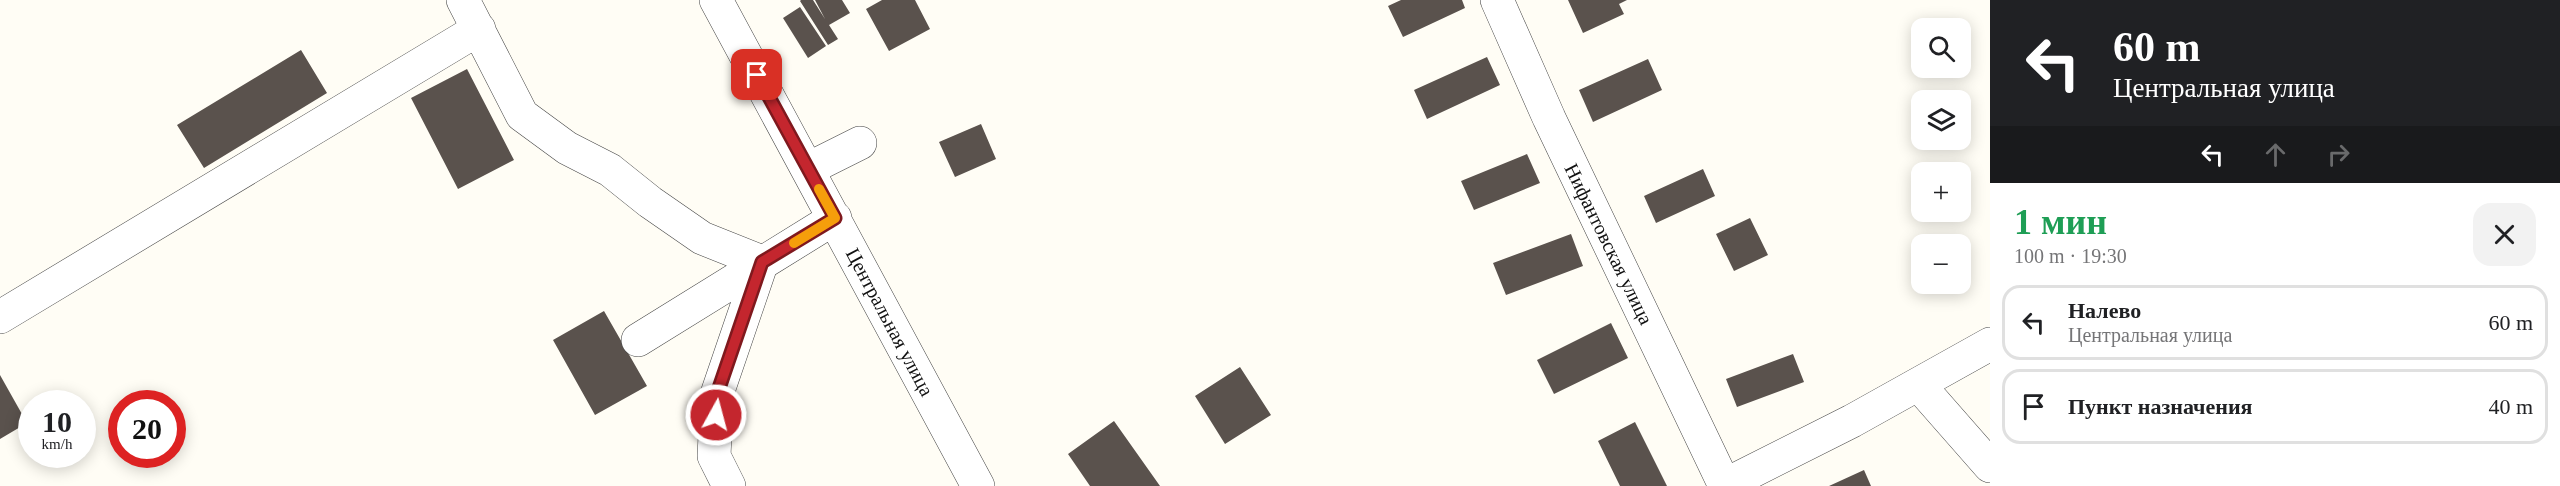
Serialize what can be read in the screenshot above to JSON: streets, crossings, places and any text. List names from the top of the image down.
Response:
{
  "streets": {
    "street": ["Нифантовская улица", "Центральная улица"]
  },
  "page": {
    "turn": ["60 m", "Центральная улица"],
    "map_buttons": ["+", "−"],
    "heading": ["1 мин", "100 m · 19:30"],
    "list": [
      {
        "name": "Налево",
        "note": "Центральная улица",
        "value": "60 m"
      },
      {
        "name": "Пункт назначения",
        "value": "40 m"
      }
    ],
    "speed": "10 km/h",
    "limit": "20"
  }
}
